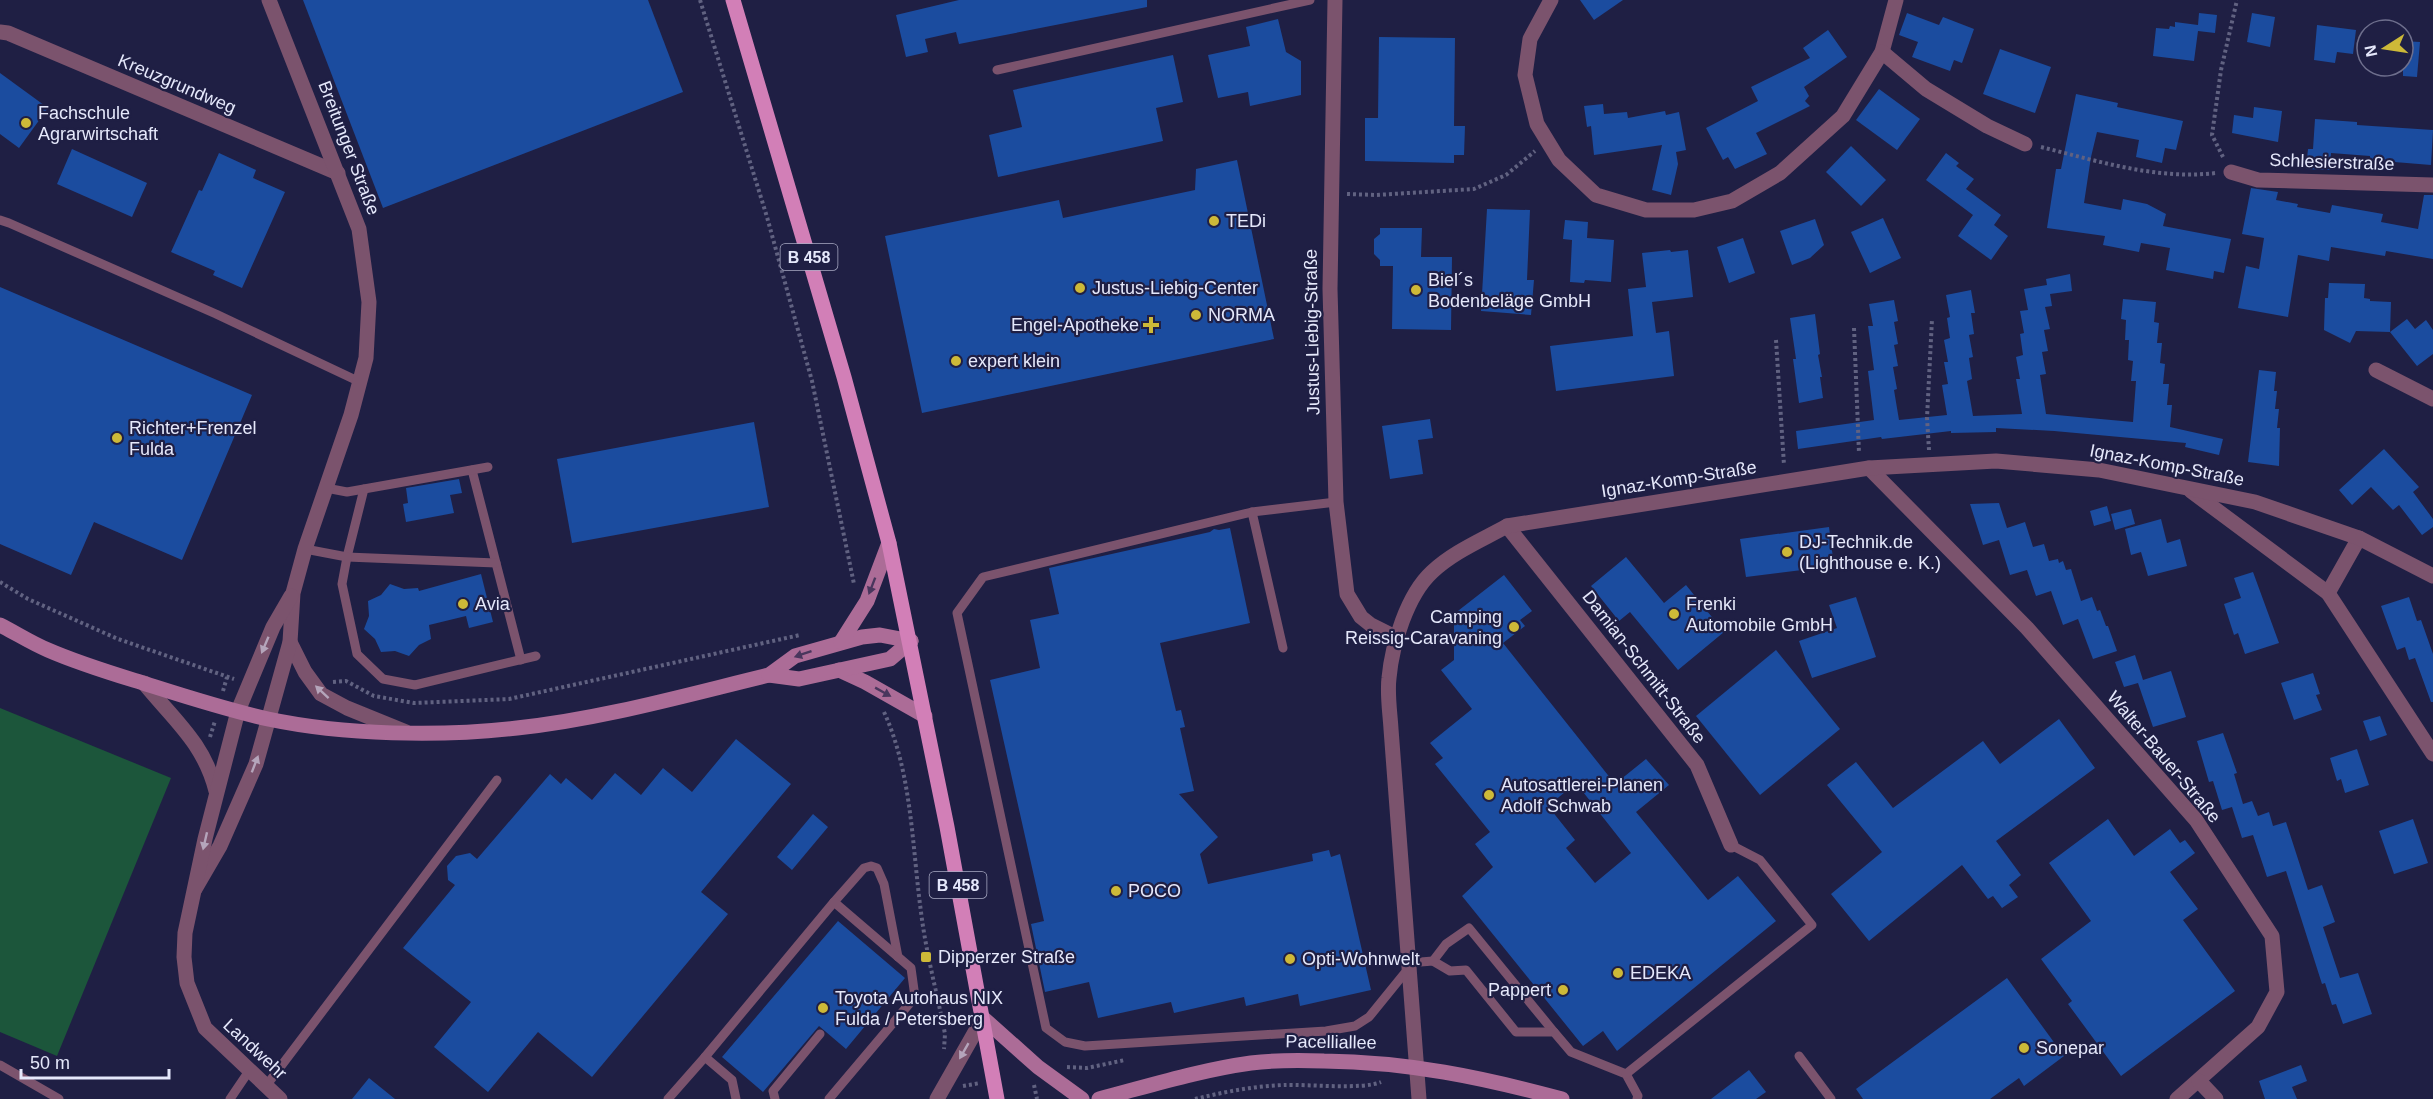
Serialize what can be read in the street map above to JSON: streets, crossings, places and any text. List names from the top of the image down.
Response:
{
  "streets": {
    "main road": ["B 458", "Pacelliallee"],
    "street": [
      "Kreuzgrundweg",
      "Breitunger Straße",
      "Schlesierstraße",
      "Justus-Liebig-Straße",
      "Ignaz-Komp-Straße",
      "Damian-Schmitt-Straße",
      "Walter-Bauer-Straße",
      "Landwehr"
    ]
  },
  "crossings": [
    ["Kreuzgrundweg", "Breitunger Straße"],
    ["Breitunger Straße", "Landwehr"],
    ["Justus-Liebig-Straße", "Ignaz-Komp-Straße"],
    ["Ignaz-Komp-Straße", "Damian-Schmitt-Straße"],
    ["Ignaz-Komp-Straße", "Walter-Bauer-Straße"],
    ["Ignaz-Komp-Straße", "Pacelliallee"]
  ],
  "places": {
    "other": [
      "Fachschule Agrarwirtschaft",
      "TEDi",
      "Justus-Liebig-Center",
      "Biel´s Bodenbeläge GmbH",
      "NORMA",
      "expert klein",
      "Richter+Frenzel Fulda",
      "DJ-Technik.de (Lighthouse e. K.)",
      "Avia",
      "Frenki Automobile GmbH",
      "Camping Reissig-Caravaning",
      "Autosattlerei-Planen Adolf Schwab",
      "POCO",
      "Opti-Wohnwelt",
      "EDEKA",
      "Pappert",
      "Toyota Autohaus NIX Fulda / Petersberg",
      "Sonepar"
    ],
    "health": ["Engel-Apotheke"],
    "transit": ["Dipperzer Straße"]
  },
  "scale_bar": "50 m",
  "north": "left"
}
